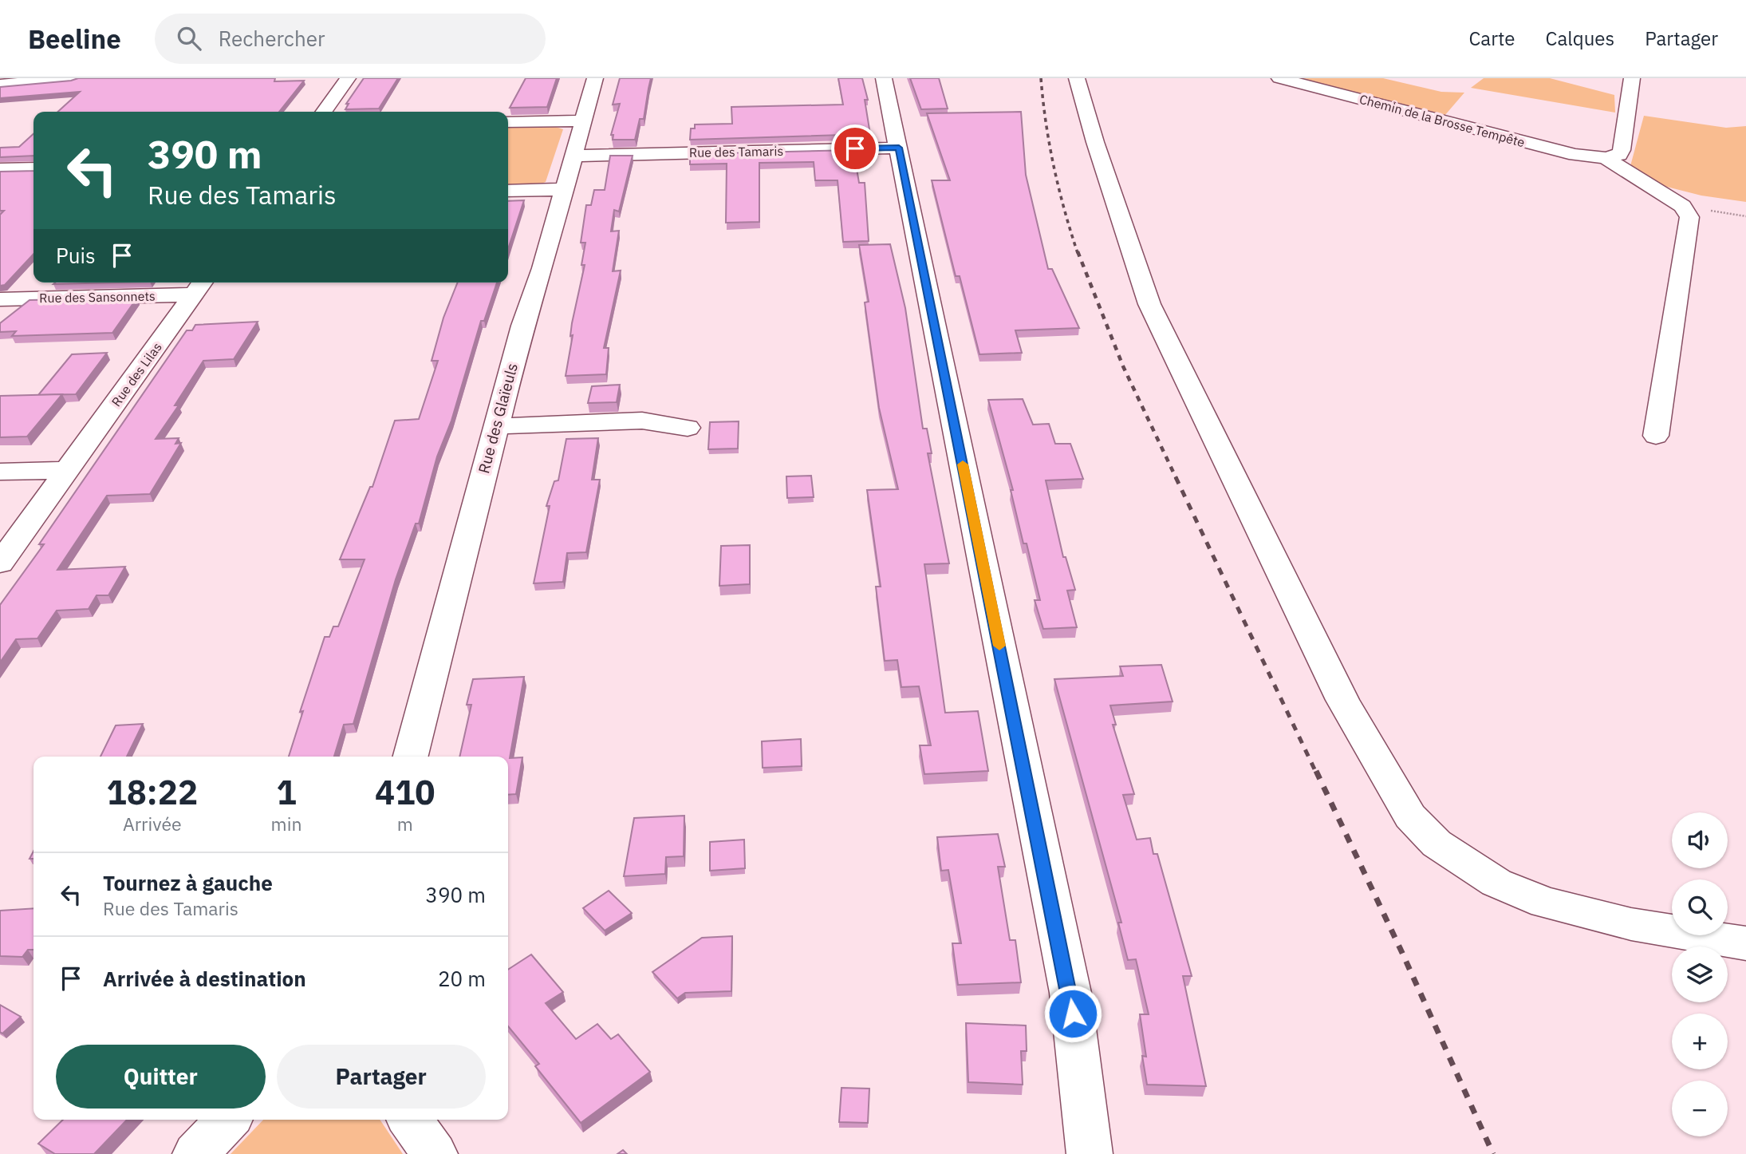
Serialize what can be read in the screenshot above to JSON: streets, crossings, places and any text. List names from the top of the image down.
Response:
{
  "streets": {
    "street": [
      "Chemin de la Brosse Tempête",
      "Rue des Tamaris",
      "Rue des Sansonnets",
      "Rue des Lilas",
      "Rue des Glaïeuls"
    ]
  },
  "crossings": [
    ["Rue des Tamaris", "Rue des Glaïeuls"],
    ["Rue des Sansonnets", "Rue des Lilas"]
  ],
  "page": {
    "header": "Beeline",
    "search": "Rechercher",
    "nav": ["Carte", "Calques", "Partager"],
    "turn": ["390 m", "Rue des Tamaris"],
    "then": "Puis",
    "eta": [
      "18:22",
      "Arrivée",
      "1",
      "min",
      "410",
      "m"
    ],
    "map_buttons": ["+", "−"],
    "list": [
      {
        "name": "Tournez à gauche",
        "note": "Rue des Tamaris",
        "value": "390 m"
      },
      {
        "name": "Arrivée à destination",
        "value": "20 m"
      }
    ],
    "buttons": ["Quitter", "Partager"]
  }
}
